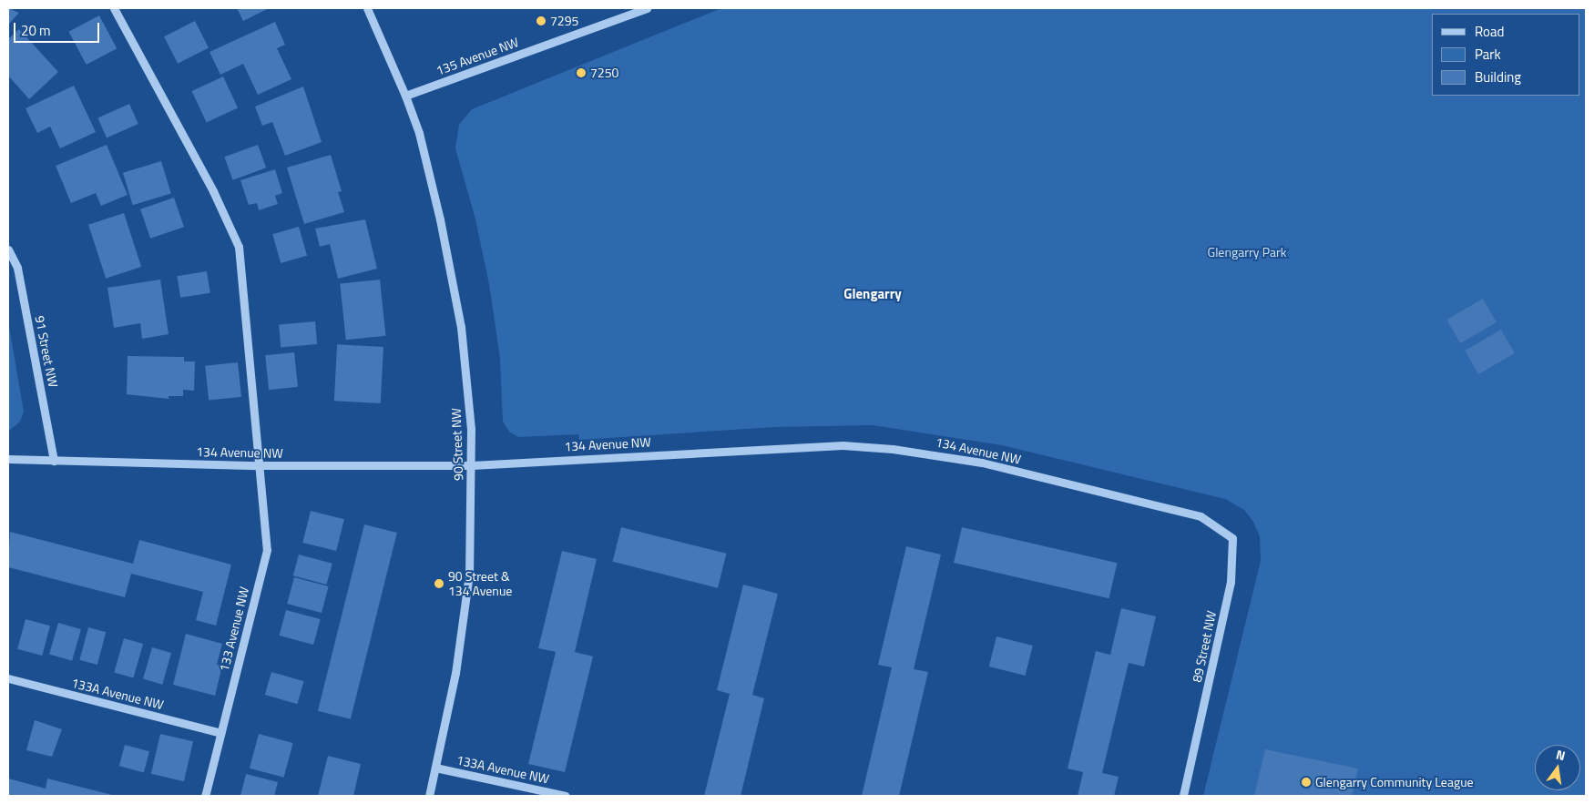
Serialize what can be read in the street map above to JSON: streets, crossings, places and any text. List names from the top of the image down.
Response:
{
  "streets": {
    "street": [
      "135 Avenue NW",
      "91 Street NW",
      "90 Street NW",
      "134 Avenue NW",
      "133 Avenue NW",
      "89 Street NW",
      "133A Avenue NW"
    ]
  },
  "crossings": [
    ["135 Avenue NW", "90 Street NW"],
    ["91 Street NW", "134 Avenue NW"],
    ["90 Street NW", "134 Avenue NW"],
    ["90 Street NW", "133A Avenue NW"],
    ["134 Avenue NW", "133 Avenue NW"],
    ["134 Avenue NW", "89 Street NW"],
    ["133 Avenue NW", "133A Avenue NW"]
  ],
  "districts": ["Glengarry"],
  "parks": ["Glengarry Park"],
  "places": [
    "7295",
    "7250",
    "90 Street & 134 Avenue",
    "Glengarry Community League"
  ],
  "legend": ["Road", "Park", "Building"],
  "scale_bar": "20 m",
  "north": "top"
}
